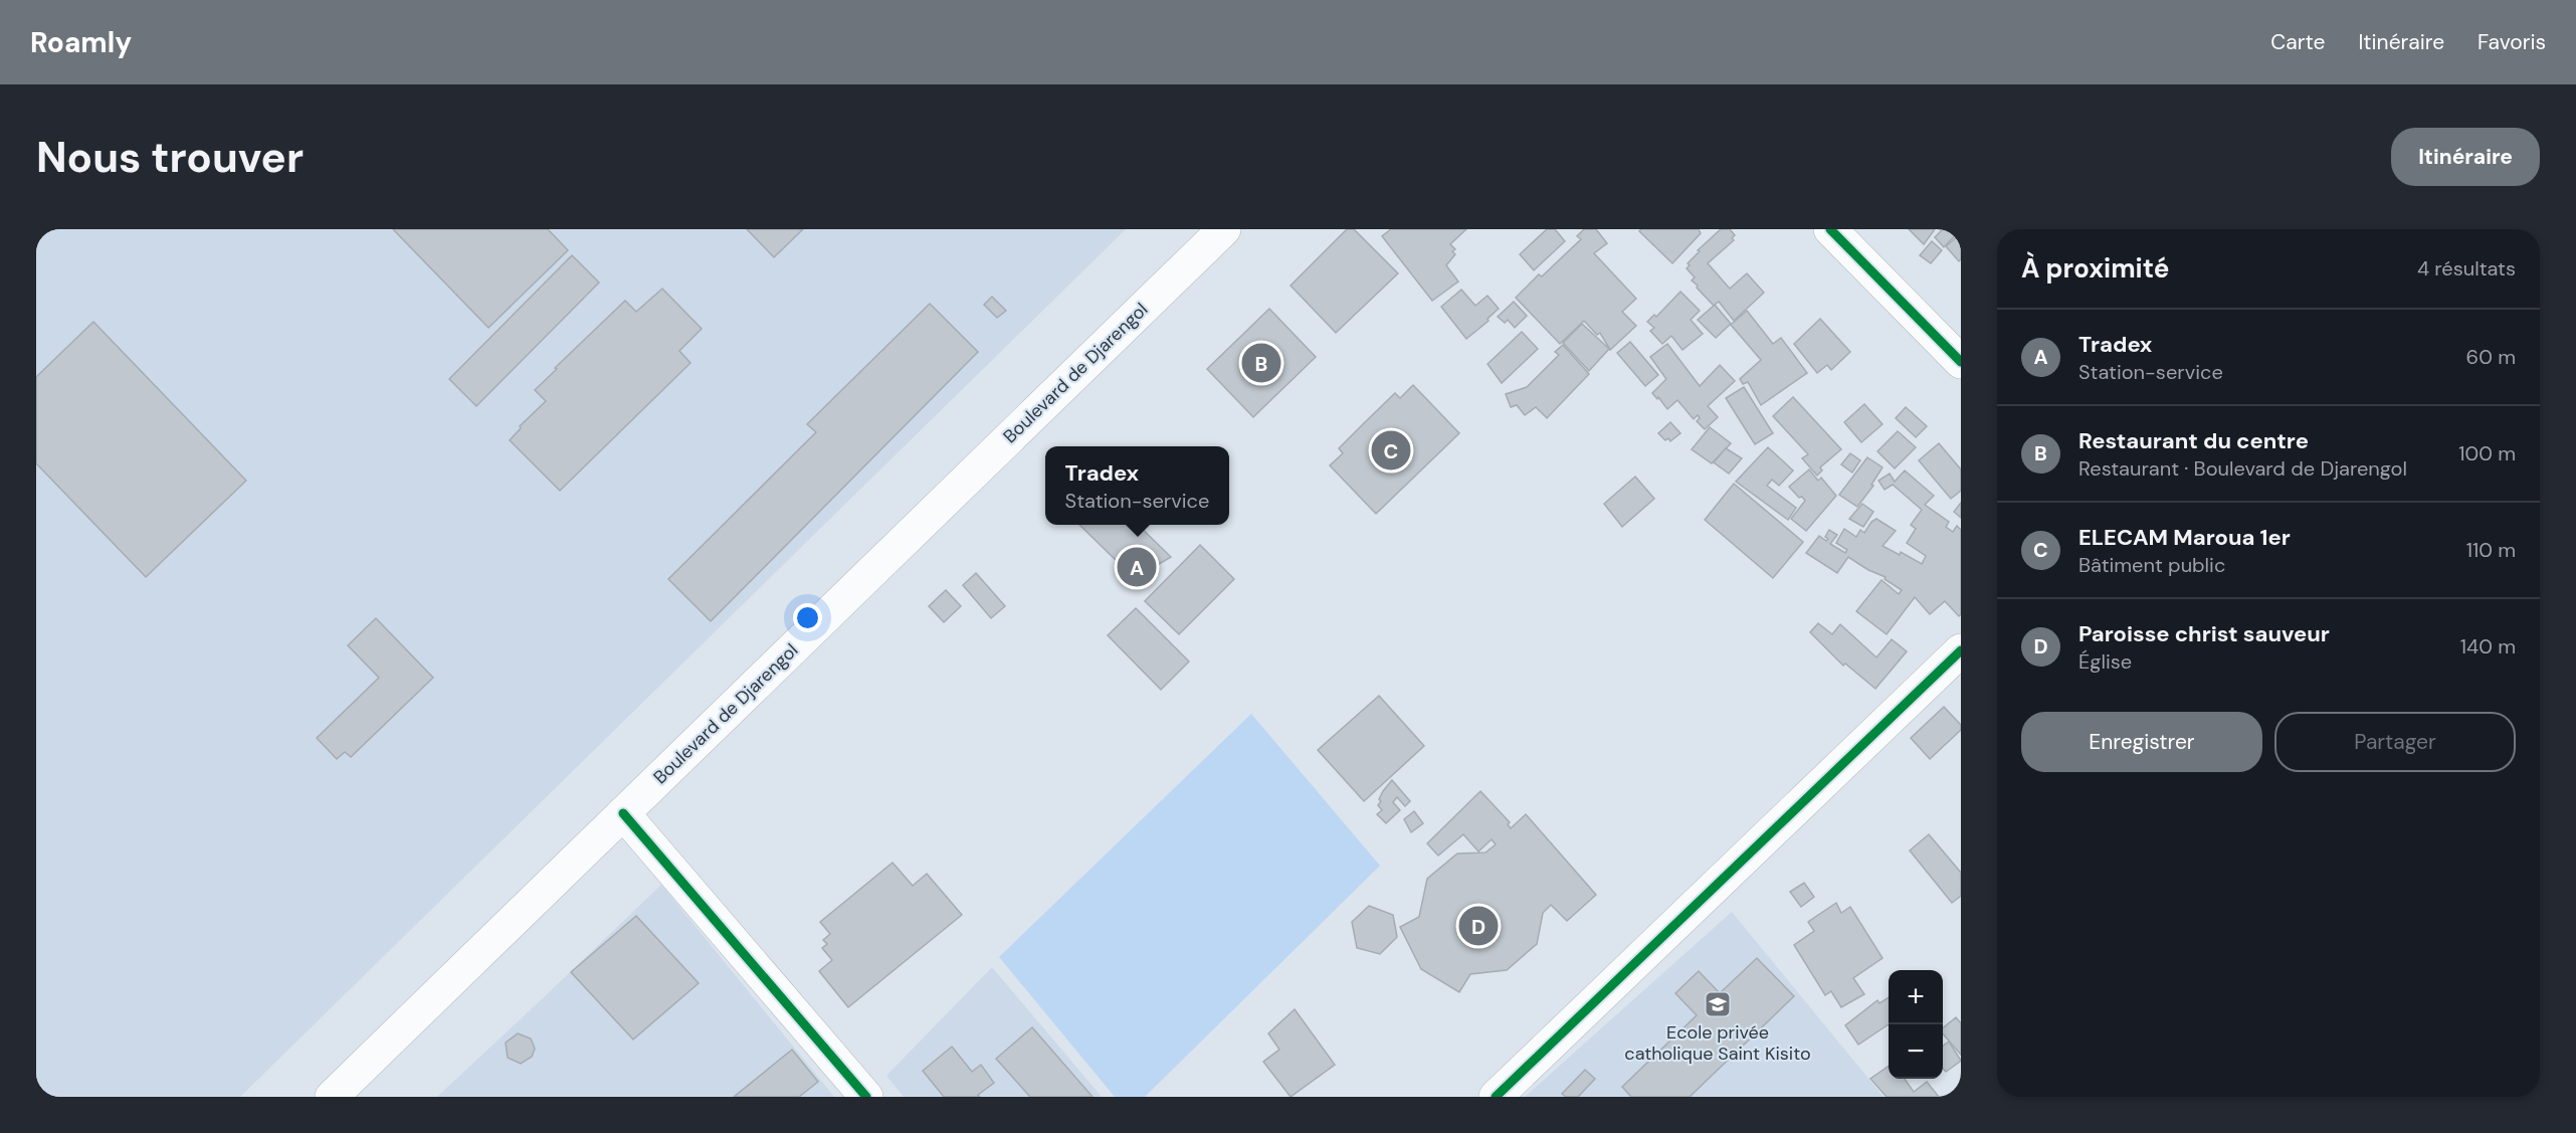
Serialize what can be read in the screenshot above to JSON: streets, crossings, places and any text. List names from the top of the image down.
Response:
{
  "streets": {
    "main road": ["Boulevard de Djarengol"]
  },
  "places": {
    "school or university": ["Ecole privée catholique Saint Kisito"]
  },
  "page": {
    "header": "Roamly",
    "nav": ["Carte", "Itinéraire", "Favoris"],
    "buttons": [
      "Itinéraire",
      ["Enregistrer", "Partager"]
    ],
    "title": "Nous trouver",
    "heading": ["À proximité", "4 résultats"],
    "list": [
      {
        "mark": "A",
        "name": "Tradex",
        "note": "Station-service",
        "value": "60 m"
      },
      {
        "mark": "B",
        "name": "Restaurant du centre",
        "note": "Restaurant · Boulevard de Djarengol",
        "value": "100 m"
      },
      {
        "mark": "C",
        "name": "ELECAM Maroua 1er",
        "note": "Bâtiment public",
        "value": "110 m"
      },
      {
        "mark": "D",
        "name": "Paroisse christ sauveur",
        "note": "Église",
        "value": "140 m"
      }
    ],
    "pins": [
      "B",
      "C",
      "A",
      "D"
    ],
    "popup": ["Tradex", "Station-service"],
    "map_buttons": ["+", "−"]
  }
}
